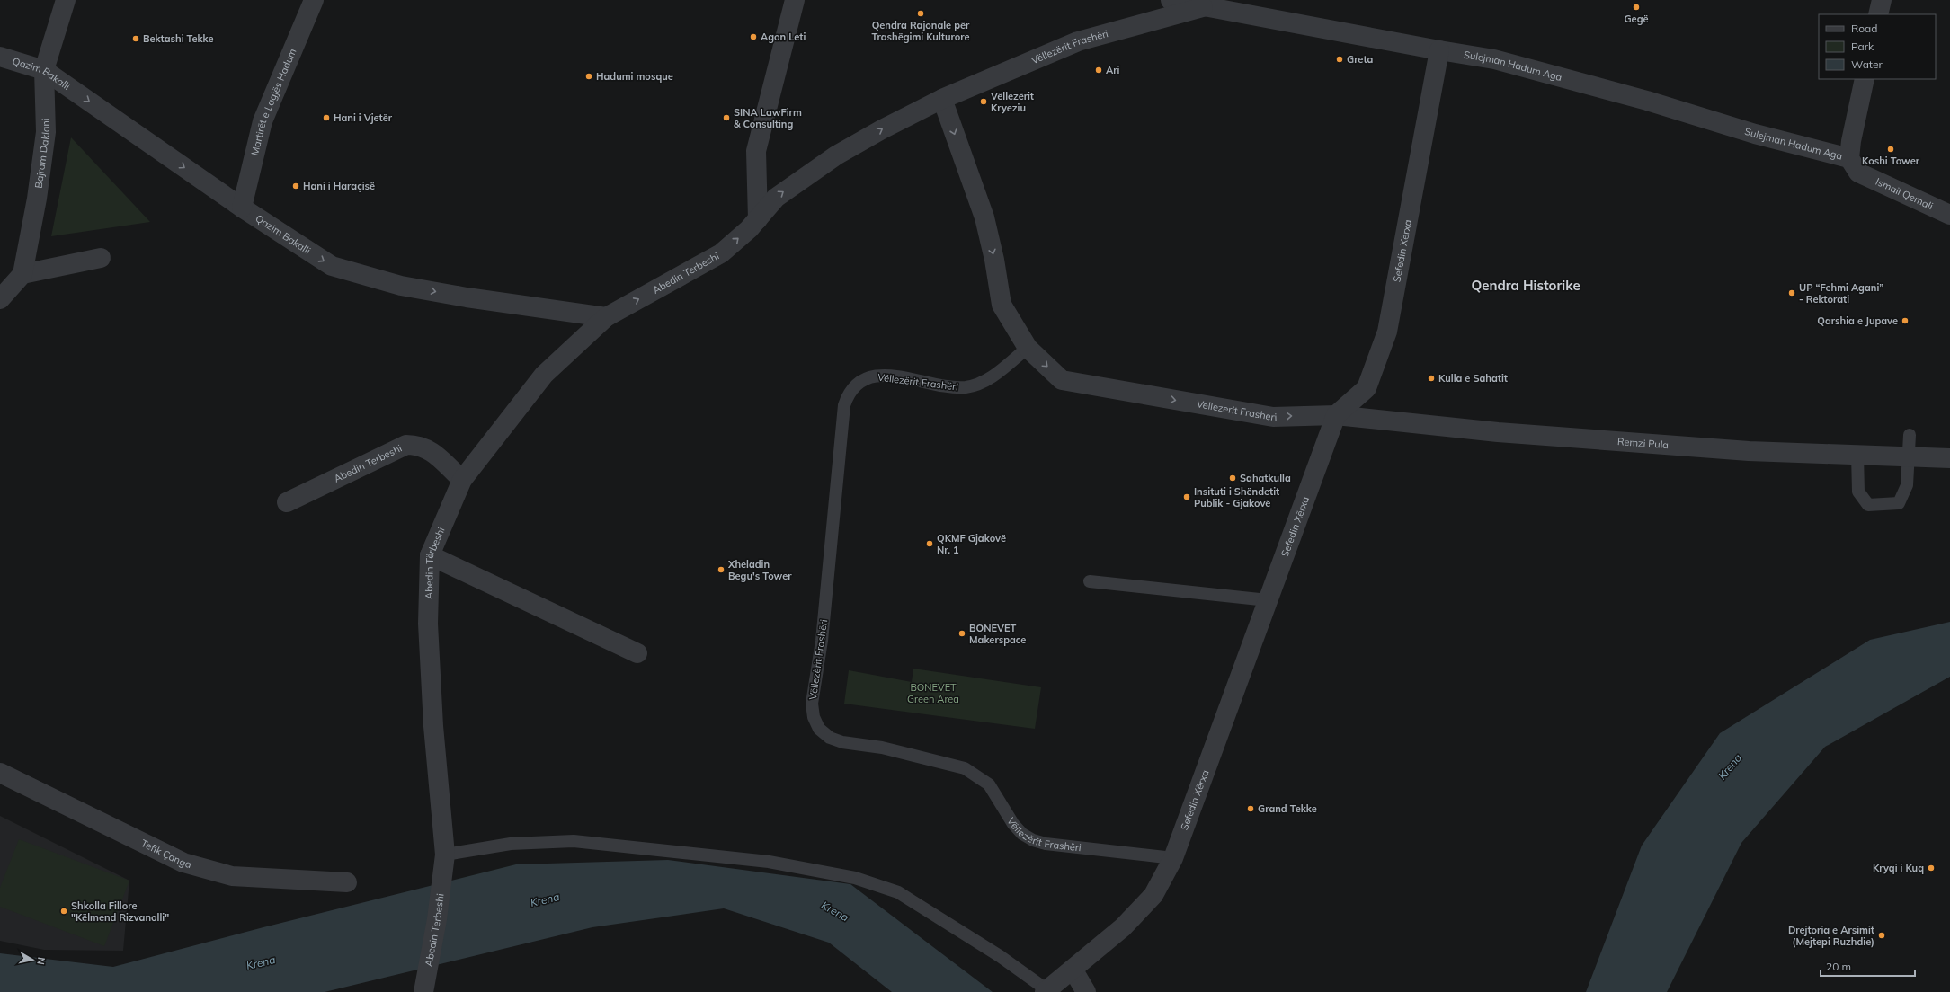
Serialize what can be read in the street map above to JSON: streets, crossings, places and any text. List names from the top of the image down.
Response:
{
  "streets": {
    "street": [
      "Vëllezërit Frashëri",
      "Sulejman Hadum Aga",
      "Qazim Bakalli",
      "Martirët e Lagjës Hadum",
      "Bajram Daklani",
      "Ismail Qemali",
      "Sefedin Xërxa",
      "Abedin Terbeshi",
      "Vellezerit Frasheri",
      "Remzi Pula",
      "Abedin Tërbeshi",
      "Tefik Çanga"
    ]
  },
  "crossings": [
    ["Vëllezërit Frashëri", "Sulejman Hadum Aga"],
    ["Vëllezërit Frashëri", "Sefedin Xërxa"],
    ["Vëllezërit Frashëri", "Abedin Terbeshi"],
    ["Vëllezërit Frashëri", "Vellezerit Frasheri"],
    ["Sulejman Hadum Aga", "Ismail Qemali"],
    ["Sulejman Hadum Aga", "Sefedin Xërxa"],
    ["Qazim Bakalli", "Martirët e Lagjës Hadum"],
    ["Qazim Bakalli", "Bajram Daklani"],
    ["Qazim Bakalli", "Abedin Terbeshi"],
    ["Qazim Bakalli", "Abedin Tërbeshi"],
    ["Sefedin Xërxa", "Vellezerit Frasheri"],
    ["Sefedin Xërxa", "Remzi Pula"],
    ["Abedin Terbeshi", "Abedin Tërbeshi"],
    ["Vellezerit Frasheri", "Remzi Pula"]
  ],
  "one_way": ["Qazim Bakalli", "Abedin Terbeshi", "Vellezerit Frasheri"],
  "districts": ["Qendra Historike"],
  "water": ["Krena"],
  "parks": ["BONEVET Green Area"],
  "places": [
    "Gegë",
    "Qendra Rajonale për Trashëgimi Kulturore",
    "Agon Leti",
    "Bektashi Tekke",
    "Greta",
    "Ari",
    "Hadumi mosque",
    "Vëllezërit Kryeziu",
    "Hani i Vjetër",
    "SINA LawFirm & Consulting",
    "Koshi Tower",
    "Hani i Haraçisë",
    "UP “Fehmi Agani” - Rektorati",
    "Qarshia e Jupave",
    "Kulla e Sahatit",
    "Sahatkulla",
    "Insituti i Shëndetit Publik - Gjakovë",
    "QKMF Gjakovë Nr. 1",
    "Xheladin Begu's Tower",
    "BONEVET Makerspace",
    "Grand Tekke",
    "Kryqi i Kuq",
    "Shkolla Fillore \"Këlmend Rizvanolli\"",
    "Drejtoria e Arsimit (Mejtepi Ruzhdie)"
  ],
  "legend": ["Road", "Park", "Water"],
  "scale_bar": "20 m",
  "north": "right"
}
